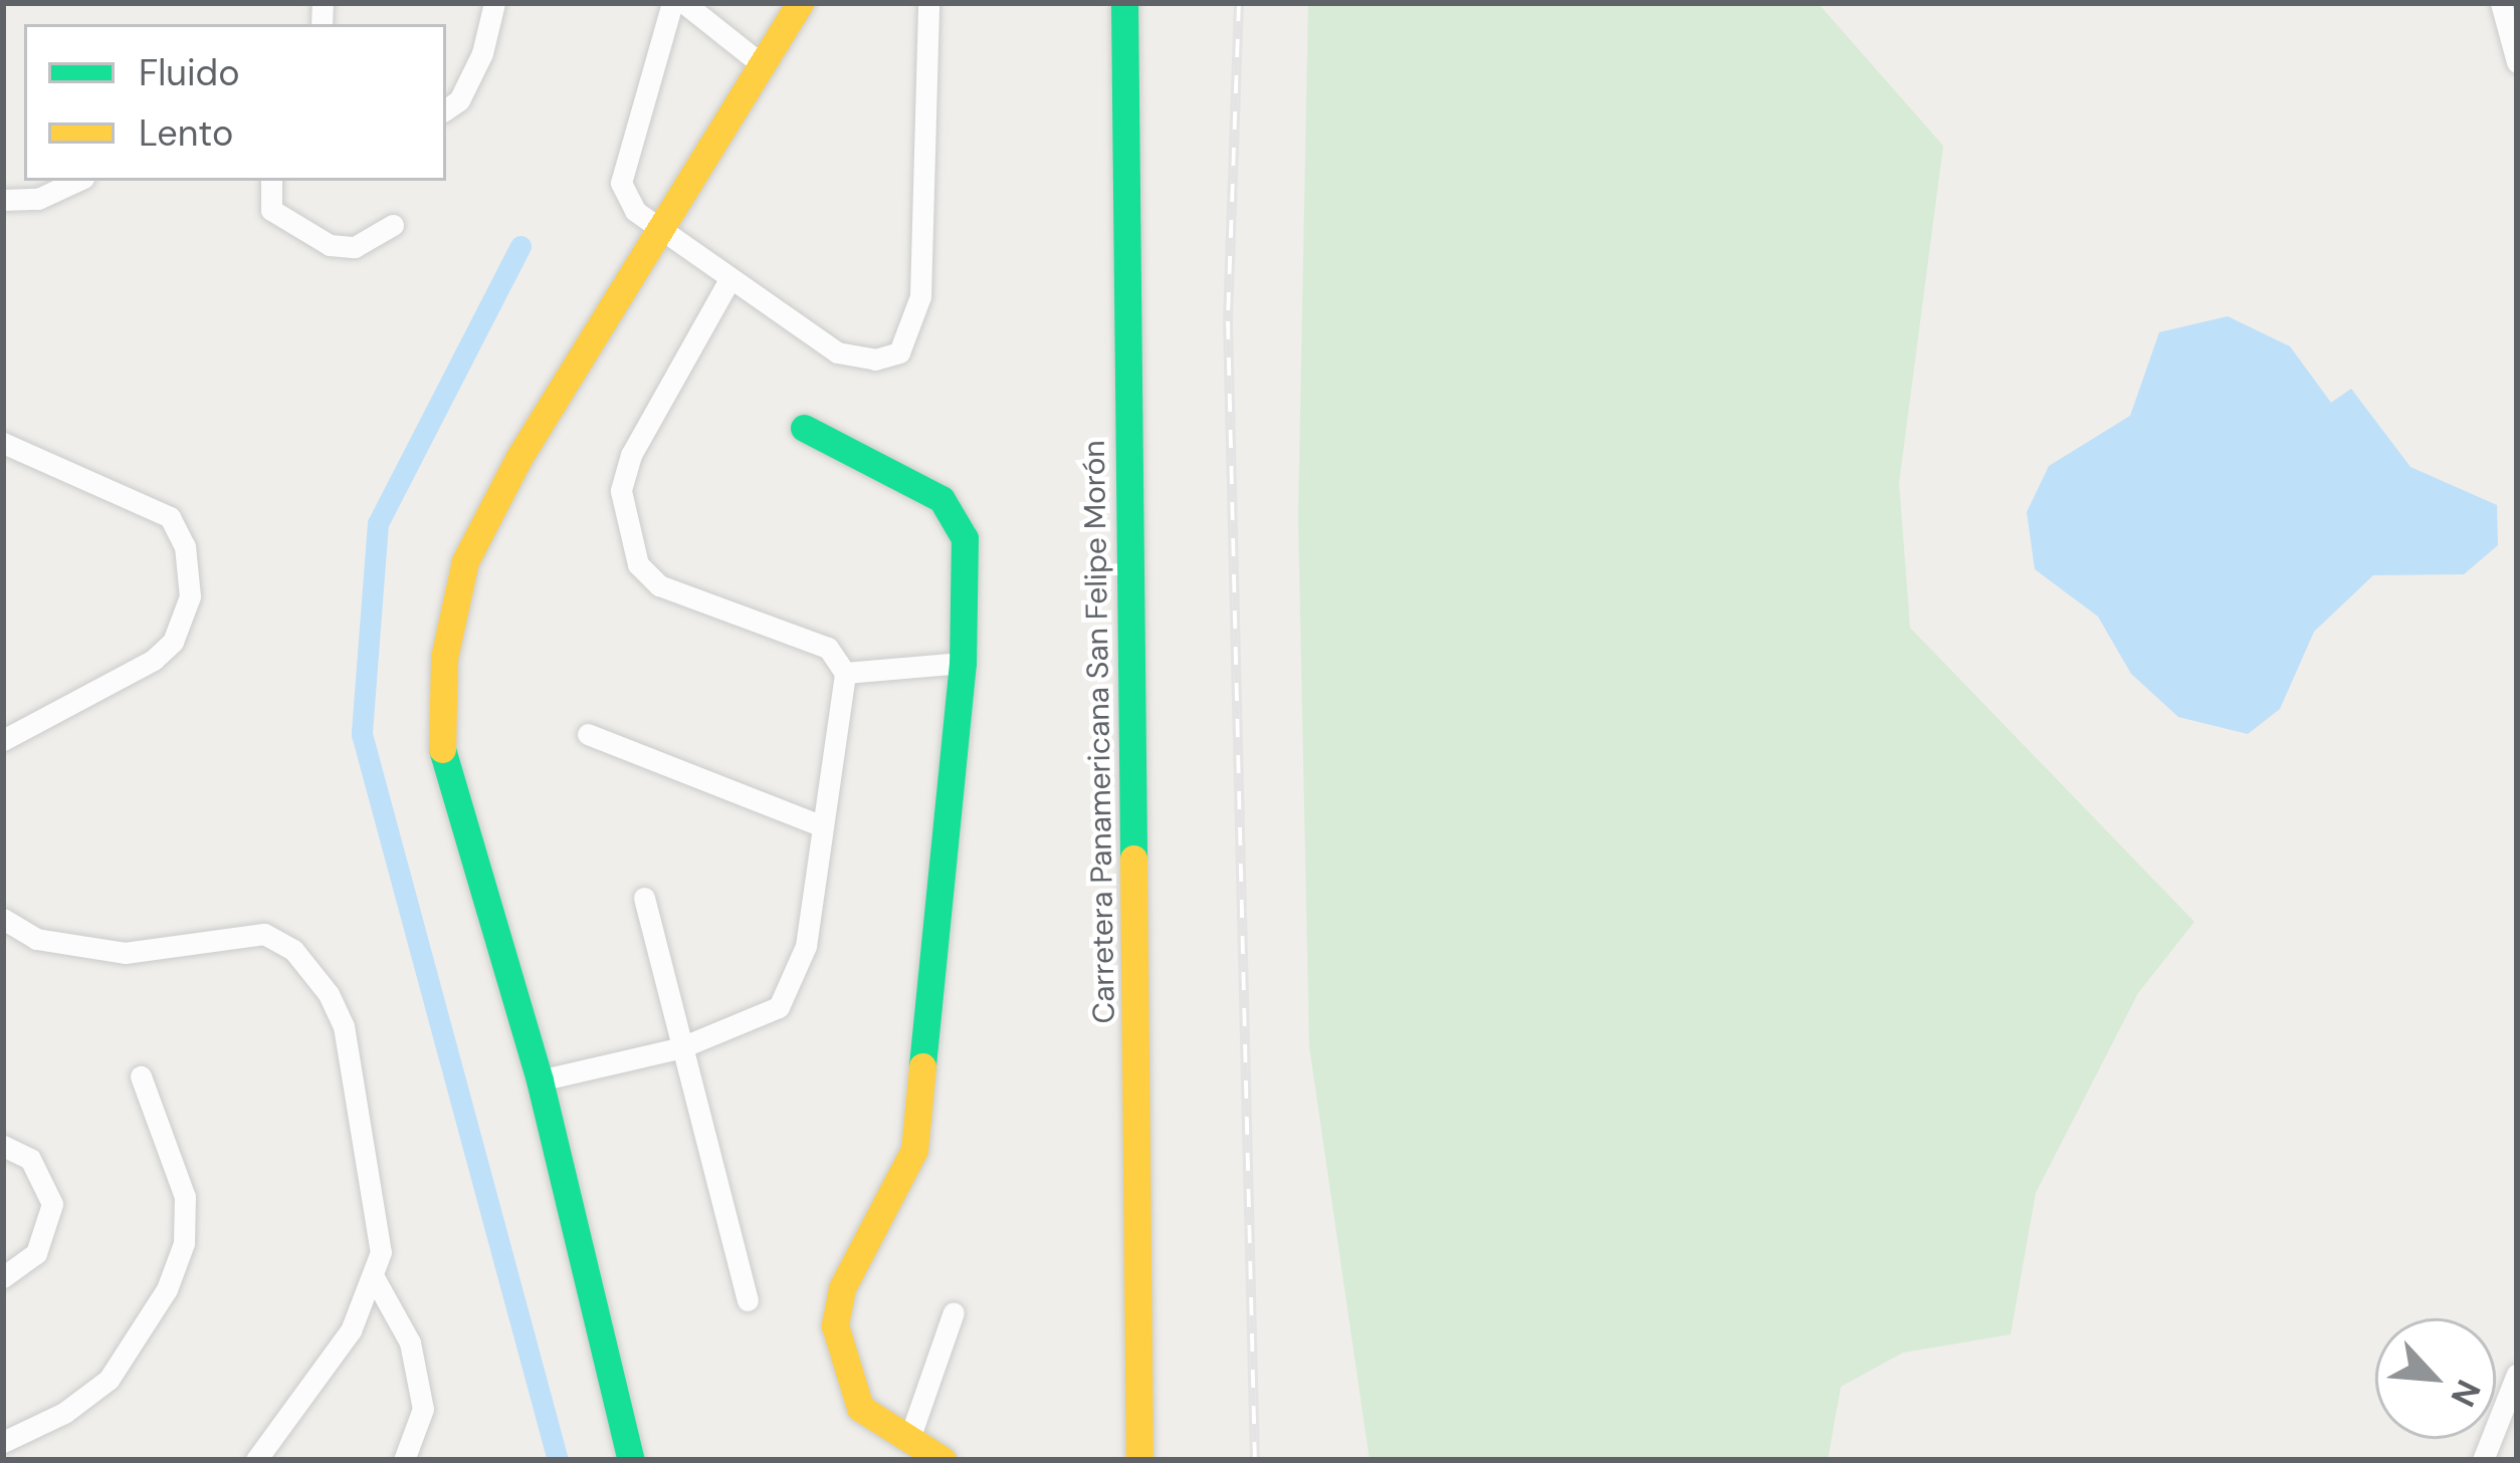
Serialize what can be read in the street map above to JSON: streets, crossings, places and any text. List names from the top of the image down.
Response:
{
  "streets": {
    "street": ["Carretera Panamericana San Felipe Morón"]
  },
  "legend": ["Fluido", "Lento"],
  "north": "bottom right"
}
